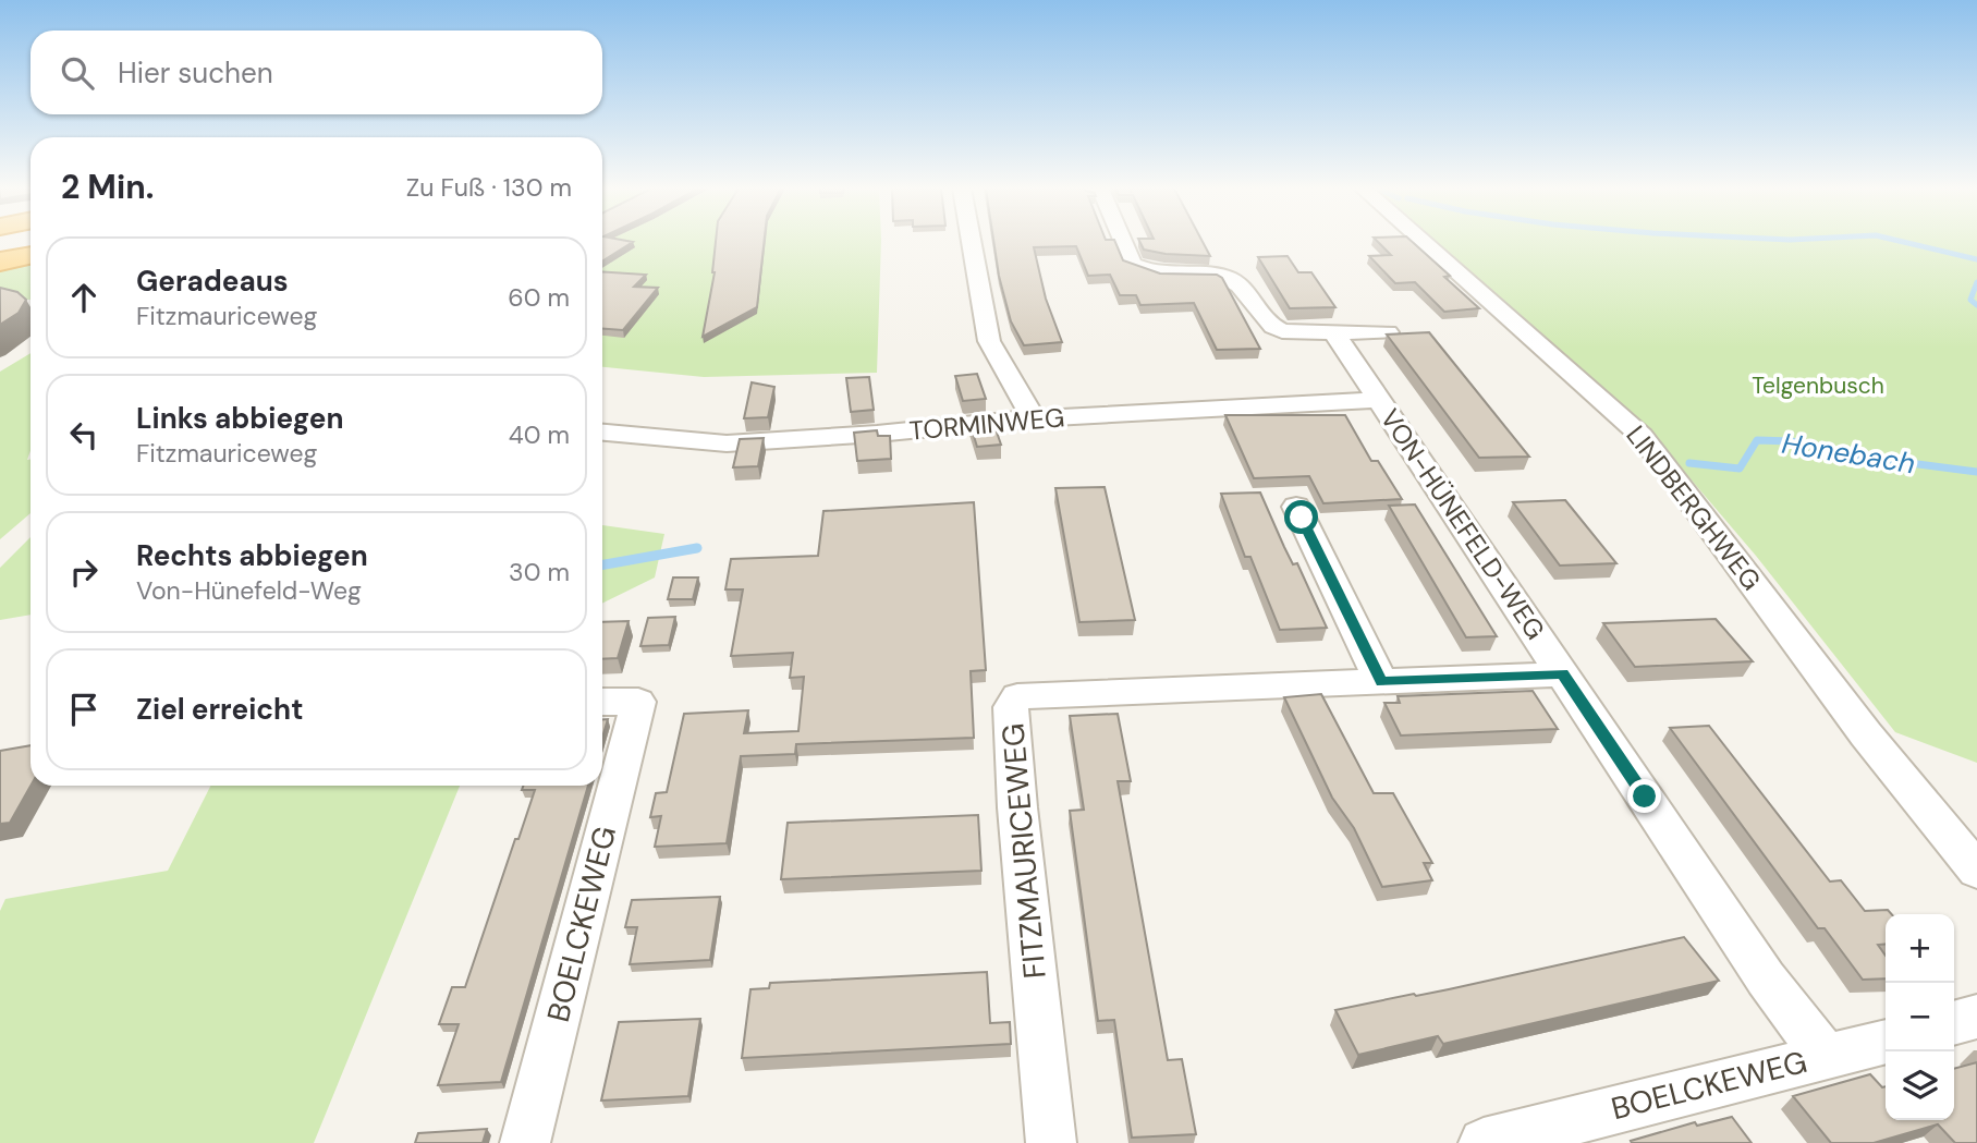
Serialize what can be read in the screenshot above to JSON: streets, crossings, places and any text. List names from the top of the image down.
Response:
{
  "streets": {
    "street": [
      "TORMINWEG",
      "LINDBERGHWEG",
      "VON-HÜNEFELD-WEG",
      "FITZMAURICEWEG",
      "BOELCKEWEG"
    ]
  },
  "crossings": [
    ["TORMINWEG", "VON-HÜNEFELD-WEG"],
    ["VON-HÜNEFELD-WEG", "FITZMAURICEWEG"],
    ["VON-HÜNEFELD-WEG", "BOELCKEWEG"]
  ],
  "water": ["Honebach"],
  "parks": ["Telgenbusch"],
  "page": {
    "search": "Hier suchen",
    "heading": ["2 Min.", "Zu Fuß · 130 m"],
    "list": [
      ["Geradeaus", "Fitzmauriceweg", "60 m"],
      ["Links abbiegen", "Fitzmauriceweg", "40 m"],
      ["Rechts abbiegen", "Von-Hünefeld-Weg", "30 m"],
      "Ziel erreicht"
    ],
    "map_buttons": ["+", "−"]
  }
}
